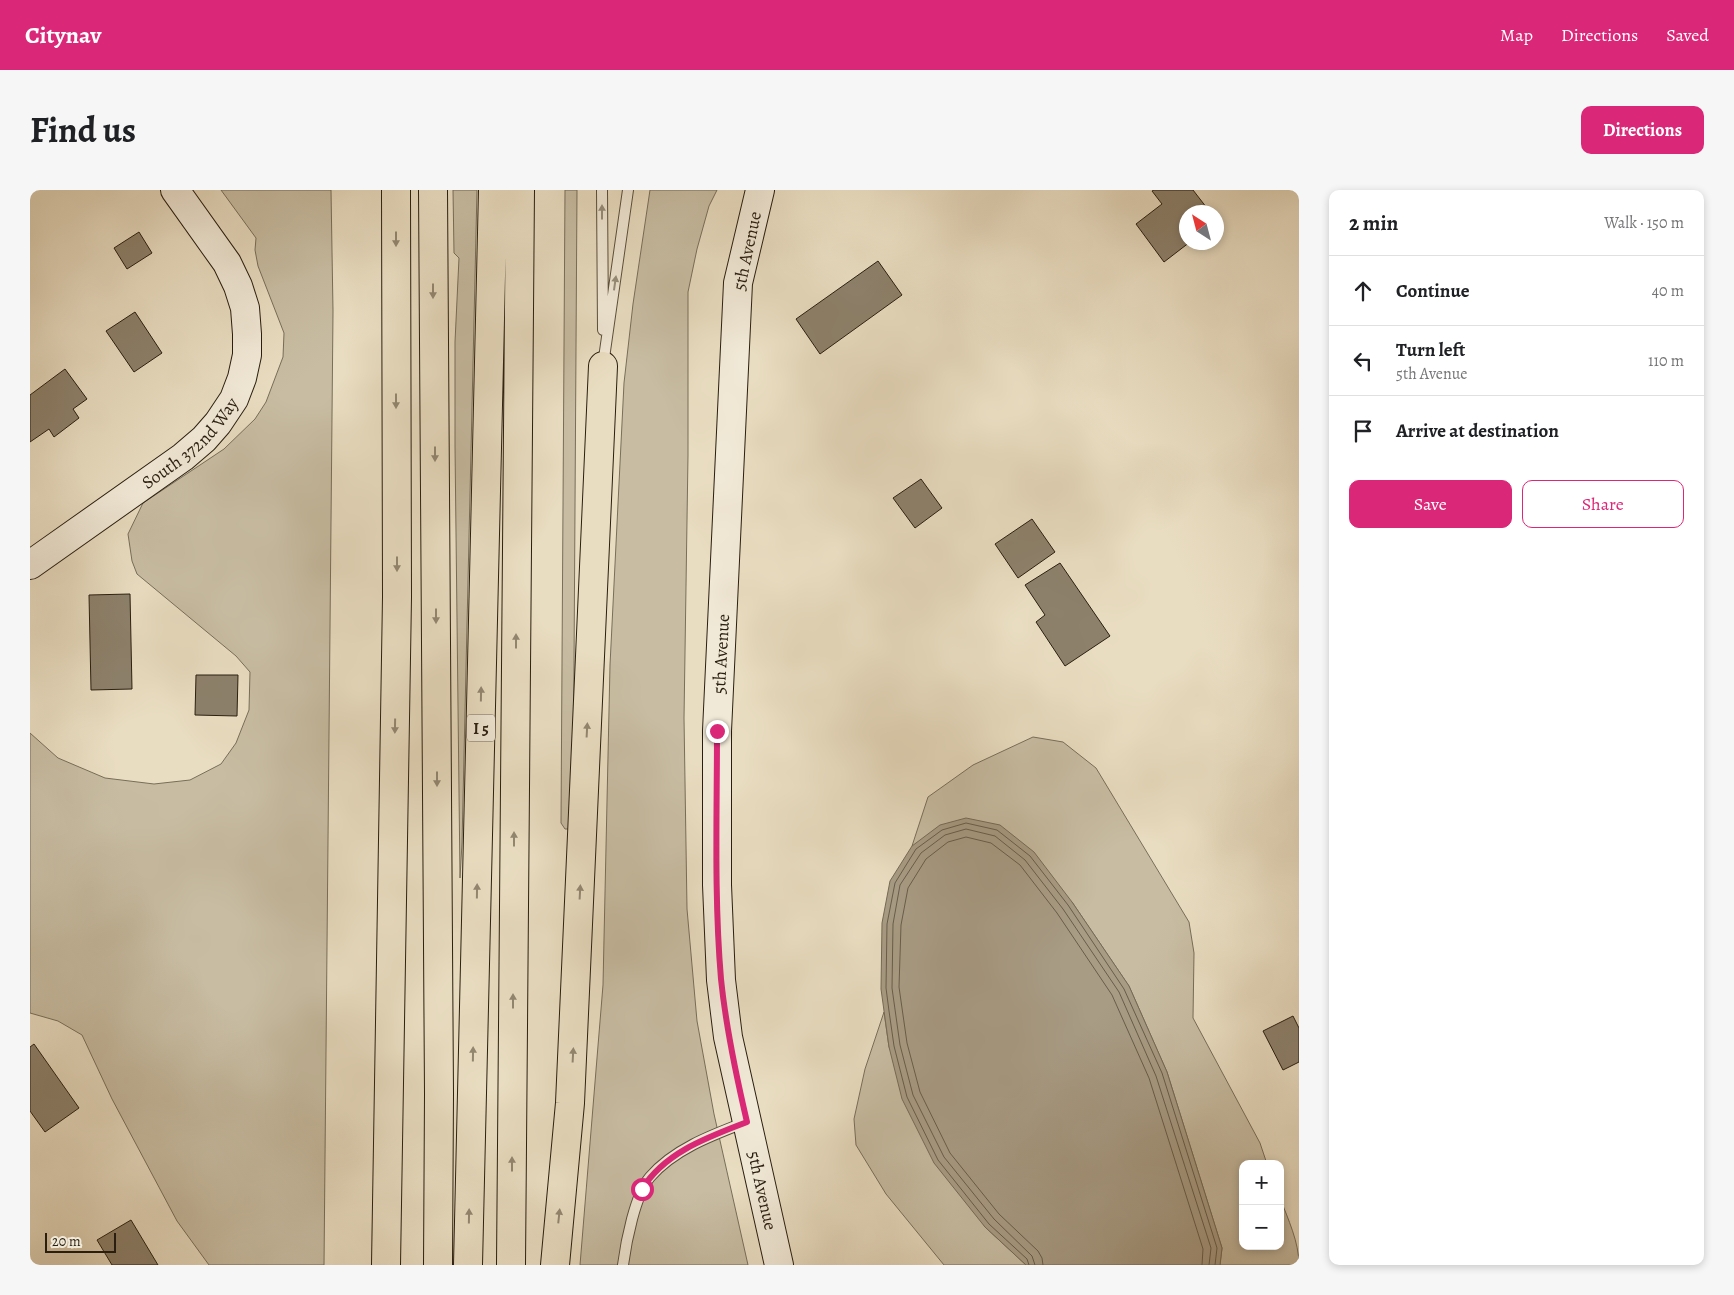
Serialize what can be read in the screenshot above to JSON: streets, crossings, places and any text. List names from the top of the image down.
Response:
{
  "streets": {
    "highway": ["I 5"],
    "street": ["5th Avenue", "South 372nd Way"]
  },
  "scale_bar": "20 m",
  "north": "top left",
  "page": {
    "header": "Citynav",
    "nav": ["Map", "Directions", "Saved"],
    "title": "Find us",
    "buttons": [
      "Directions",
      ["Save", "Share"]
    ],
    "heading": ["2 min", "Walk · 150 m"],
    "list": [
      ["Continue", "40 m"],
      ["Turn left", "5th Avenue", "110 m"],
      "Arrive at destination"
    ],
    "map_buttons": ["+", "−"],
    "scale": "20 m"
  }
}
